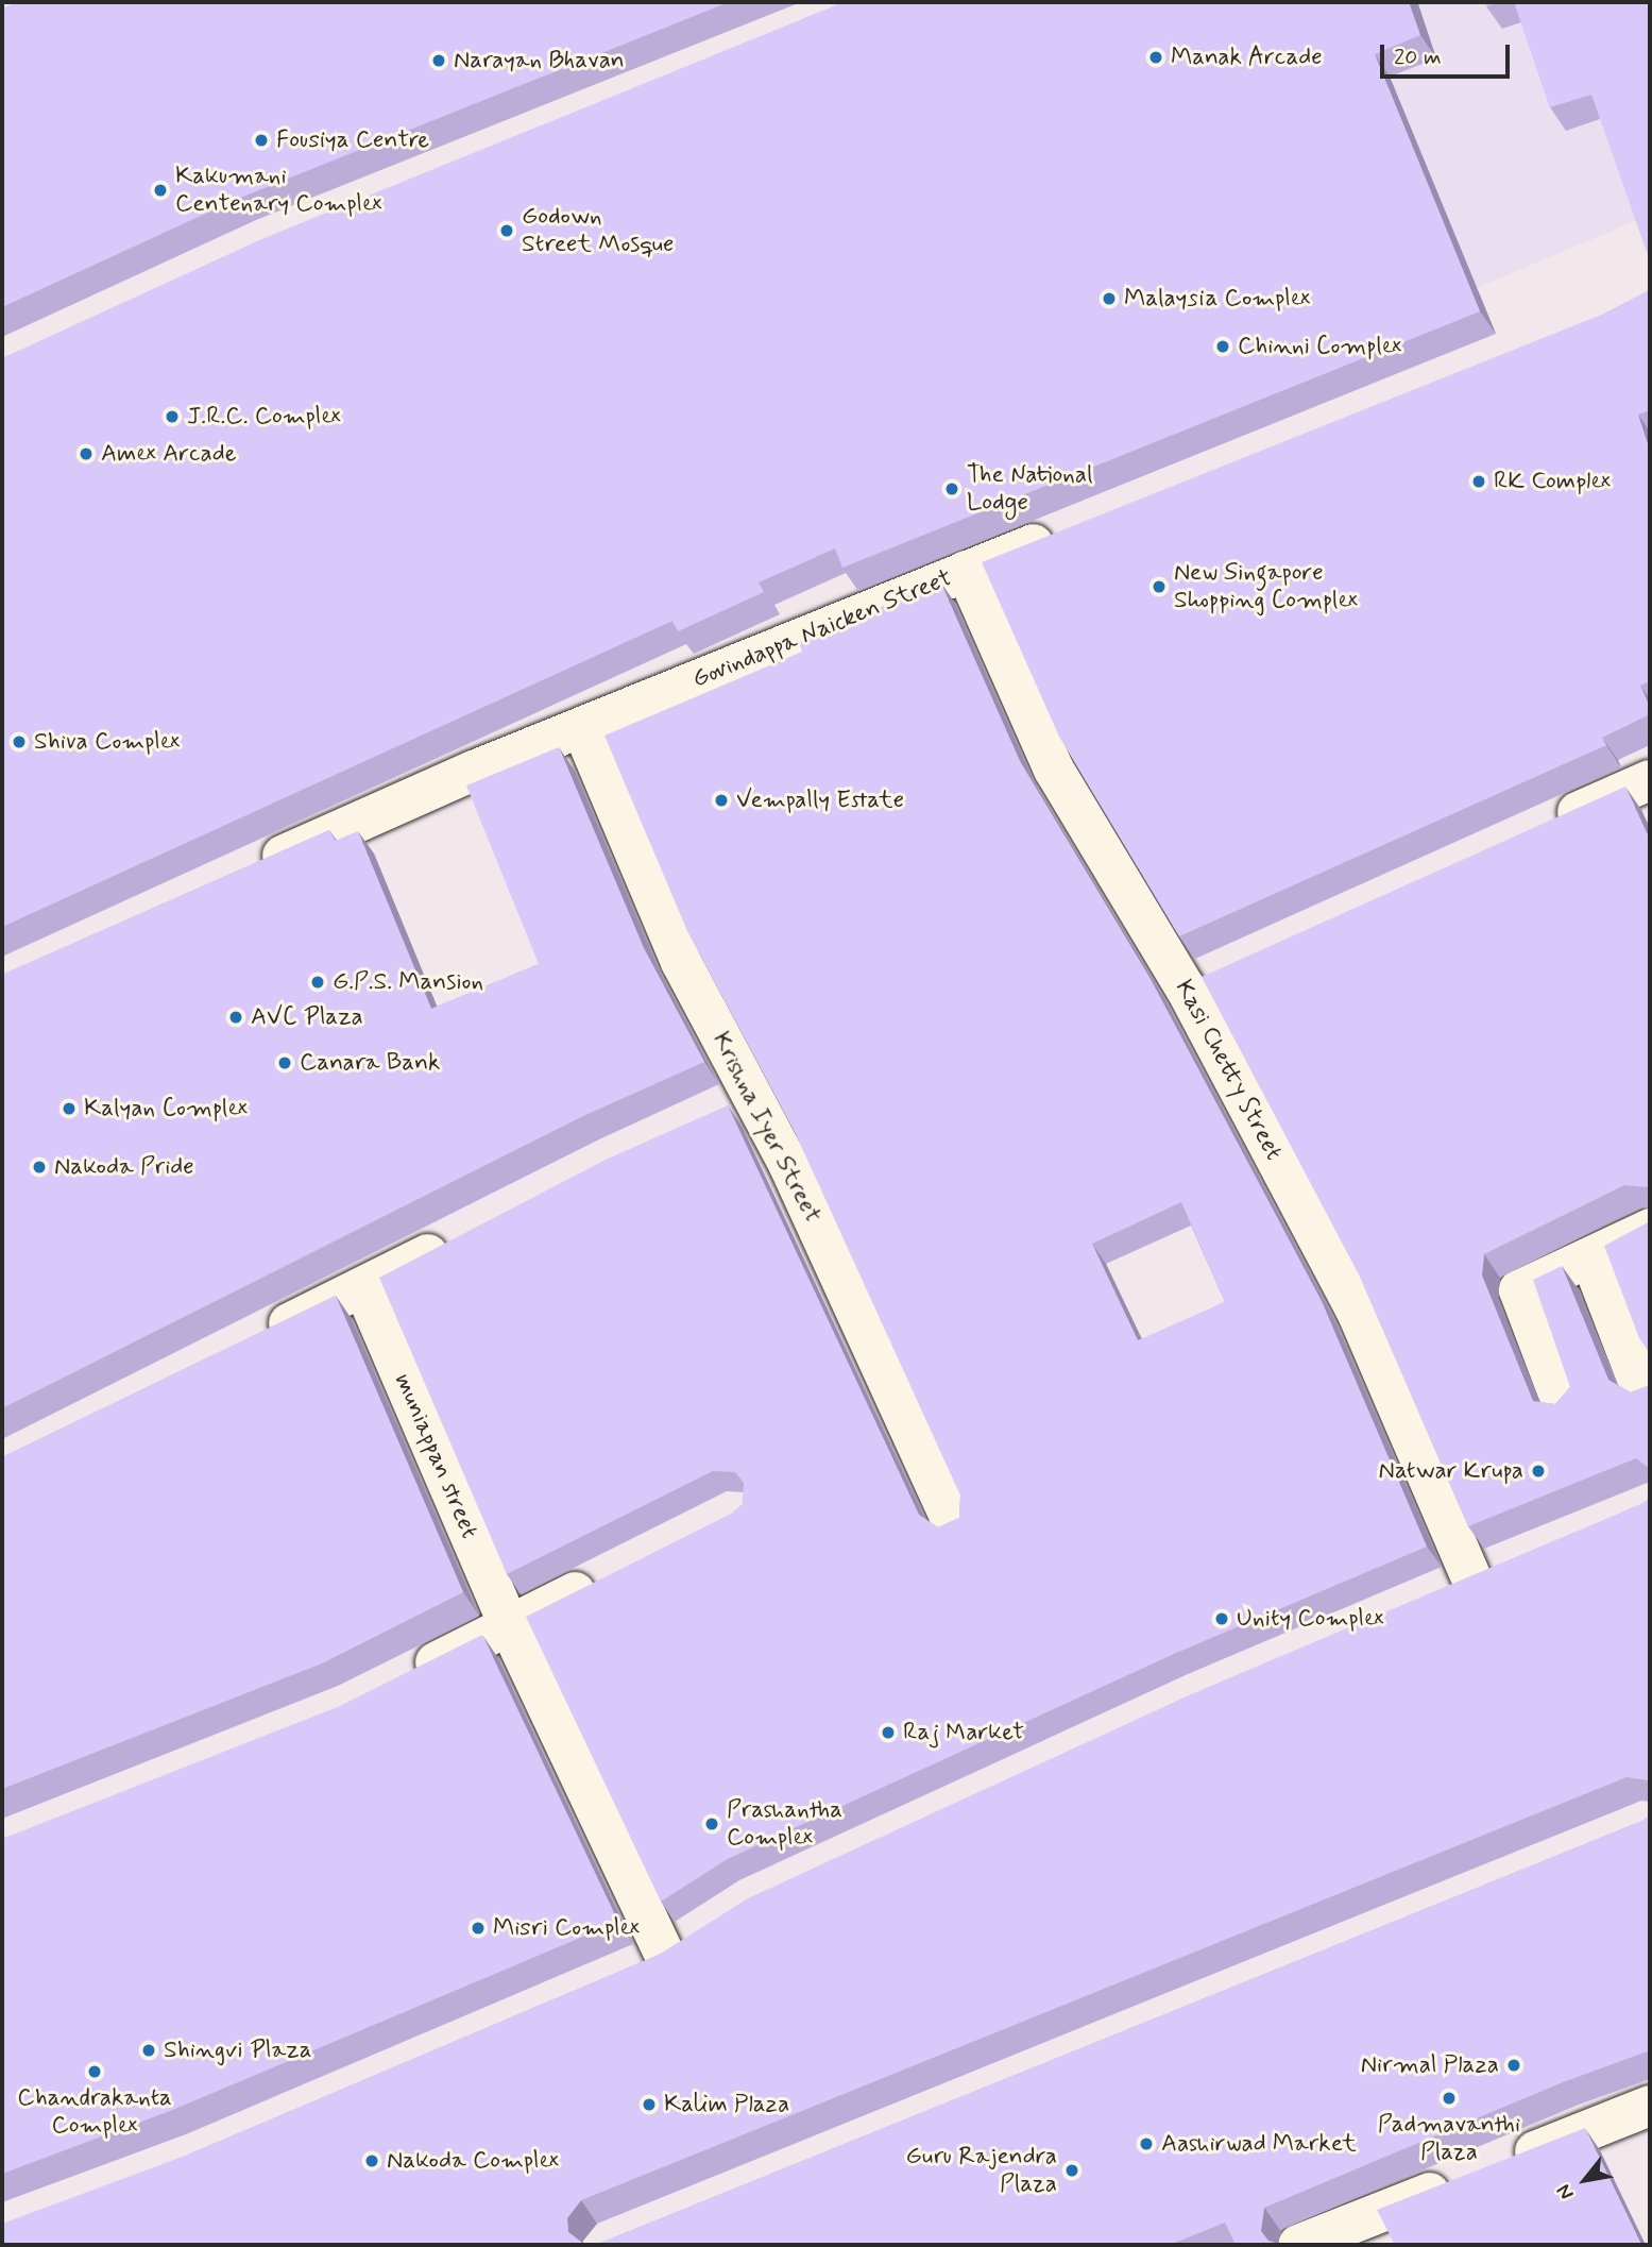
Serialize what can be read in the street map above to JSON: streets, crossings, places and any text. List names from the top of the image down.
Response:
{
  "streets": {
    "street": [
      "Govindappa Naicken Street",
      "Kasi Chetty Street",
      "Krishna Iyer Street",
      "muniappan street"
    ]
  },
  "crossings": [
    ["Govindappa Naicken Street", "Kasi Chetty Street"],
    ["Govindappa Naicken Street", "Krishna Iyer Street"]
  ],
  "places": [
    "Manak Arcade",
    "Narayan Bhavan",
    "Fousiya Centre",
    "Kakumani Centenary Complex",
    "Godown Street Mosque",
    "Malaysia Complex",
    "Chinni Complex",
    "J.R.C. Complex",
    "Amex Arcade",
    "RK Complex",
    "The National Lodge",
    "New Singapore Shopping Complex",
    "Shiva Complex",
    "Vempally Estate",
    "G.P.S. Mansion",
    "AVC Plaza",
    "Canara Bank",
    "Kalyan Complex",
    "Nakoda Pride",
    "Natwar Krupa",
    "Unity Complex",
    "Raj Market",
    "Prashantha Complex",
    "Misri Complex",
    "Shingvi Plaza",
    "Nirmal Plaza",
    "Chandrakanta Complex",
    "Padmavanthi Plaza",
    "Kalim Plaza",
    "Aashirwad Market",
    "Nakoda Complex",
    "Guru Rajendra Plaza"
  ],
  "scale_bar": "20 m",
  "north": "bottom left"
}
